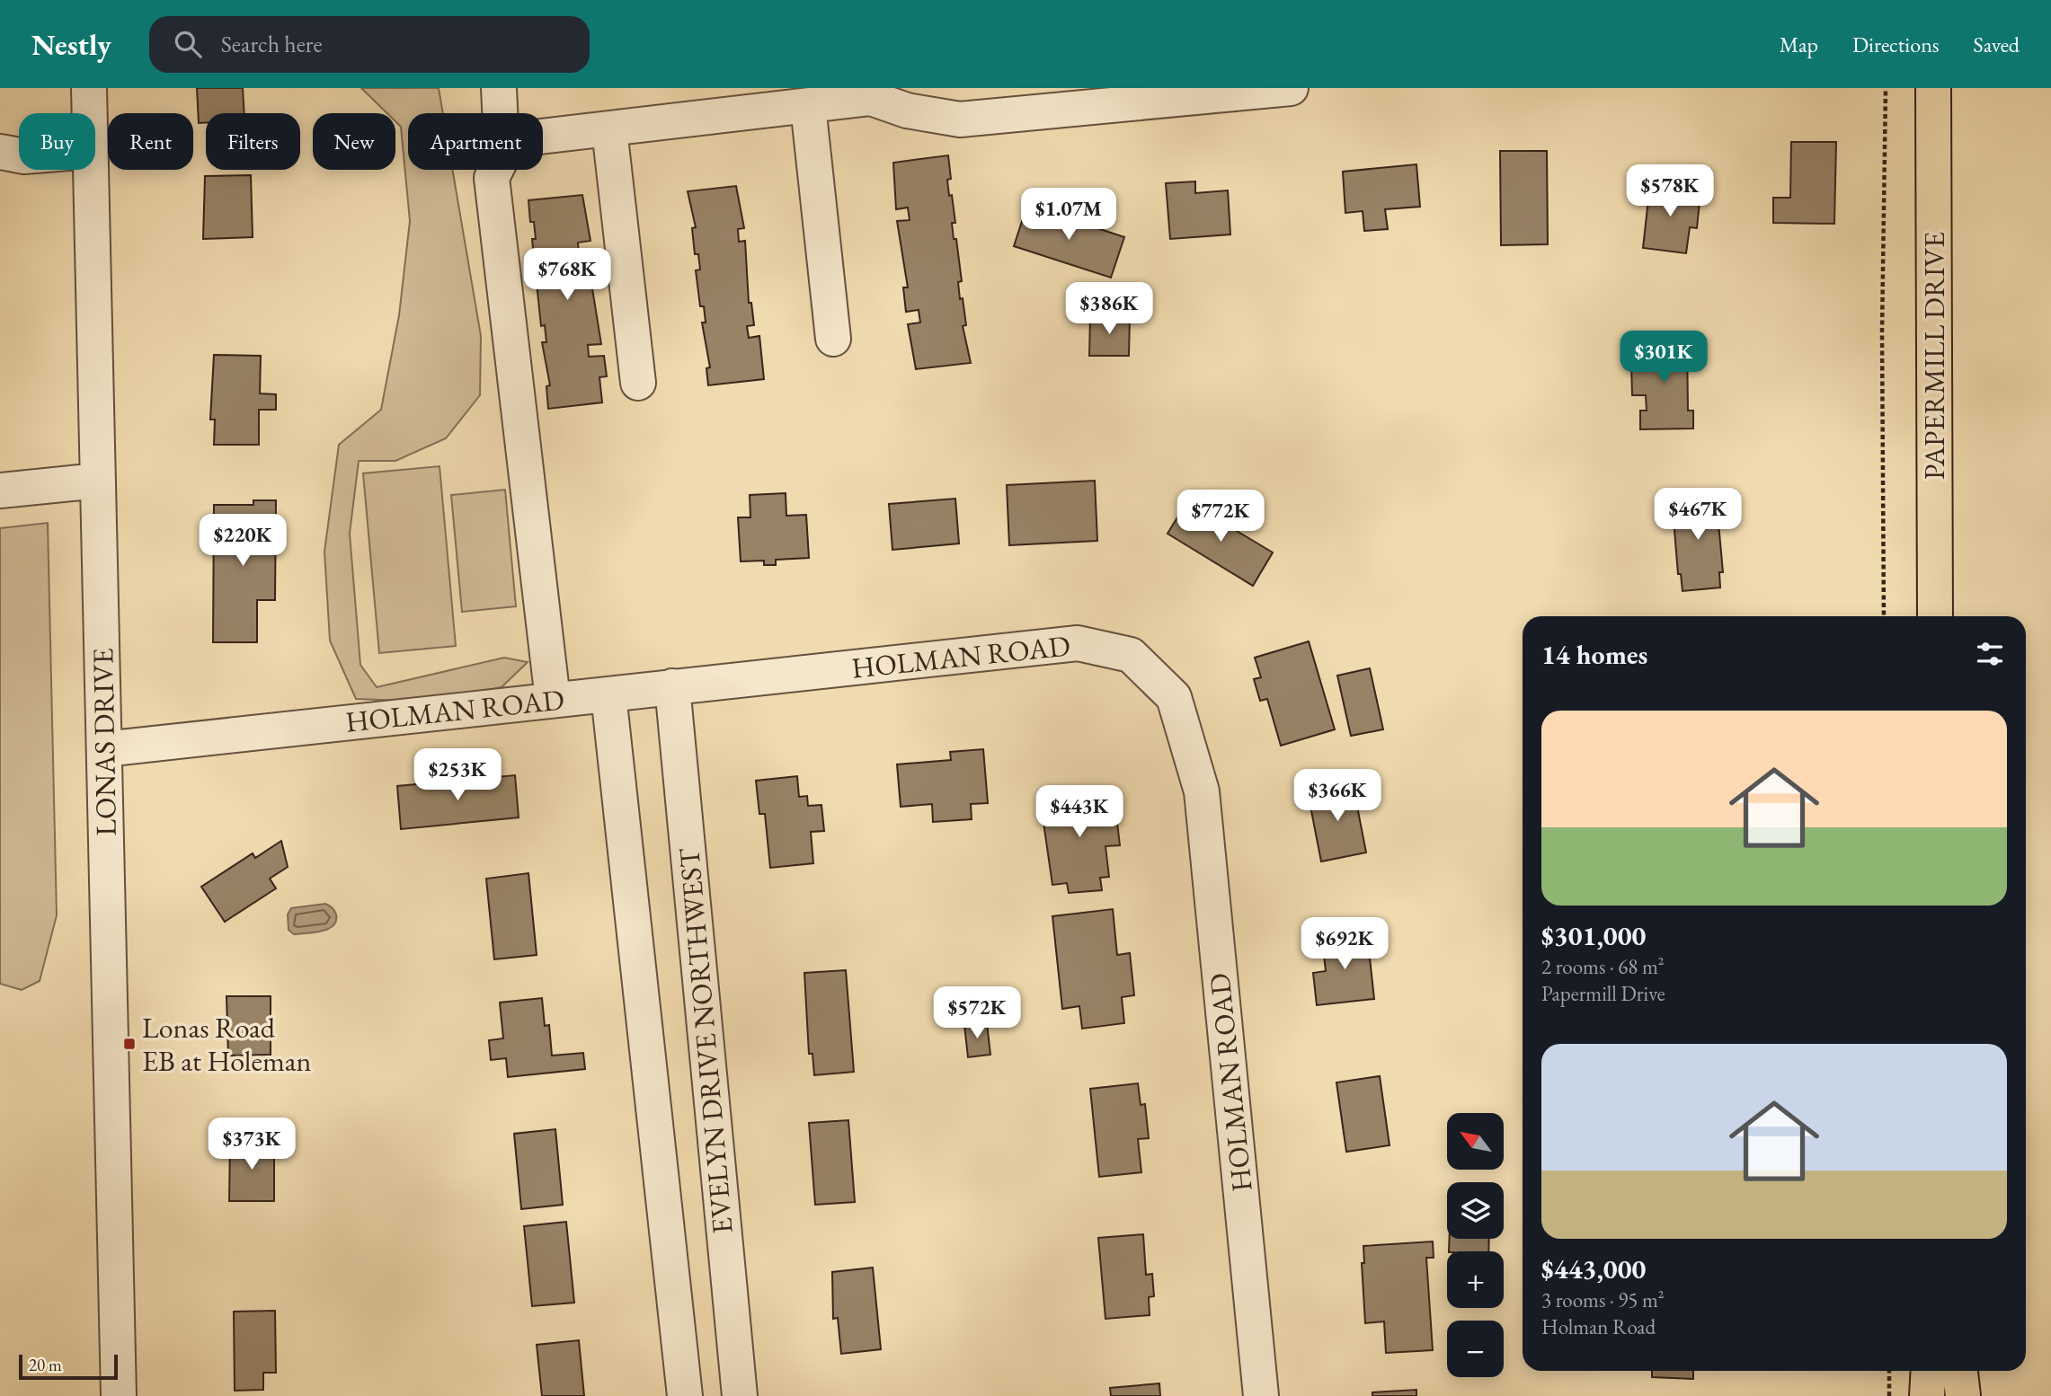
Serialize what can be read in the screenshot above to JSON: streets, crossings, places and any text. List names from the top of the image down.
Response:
{
  "streets": {
    "main road": ["PAPERMILL DRIVE"],
    "street": ["HOLMAN ROAD", "LONAS DRIVE", "EVELYN DRIVE NORTHWEST"]
  },
  "crossings": [
    ["HOLMAN ROAD", "LONAS DRIVE"],
    ["HOLMAN ROAD", "EVELYN DRIVE NORTHWEST"]
  ],
  "places": {
    "transit": ["Lonas Road EB at Holeman"]
  },
  "scale_bar": "20 m",
  "north": "top left",
  "page": {
    "header": "Nestly",
    "search": "Search here",
    "nav": ["Map", "Directions", "Saved"],
    "chip": [
      "Buy",
      "Rent",
      "Filters",
      "New",
      "Apartment"
    ],
    "price": [
      "$578K",
      "$1.07M",
      "$768K",
      "$386K",
      "$301K",
      "$467K",
      "$772K",
      "$220K",
      "$253K",
      "$366K",
      "$443K",
      "$692K",
      "$572K",
      "$373K"
    ],
    "heading": "14 homes",
    "list": [
      {
        "name": "$301,000",
        "note": "2 rooms · 68 m² · Papermill Drive"
      },
      {
        "name": "$443,000",
        "note": "3 rooms · 95 m² · Holman Road"
      }
    ],
    "map_buttons": ["+", "−"],
    "scale": "20 m"
  }
}
